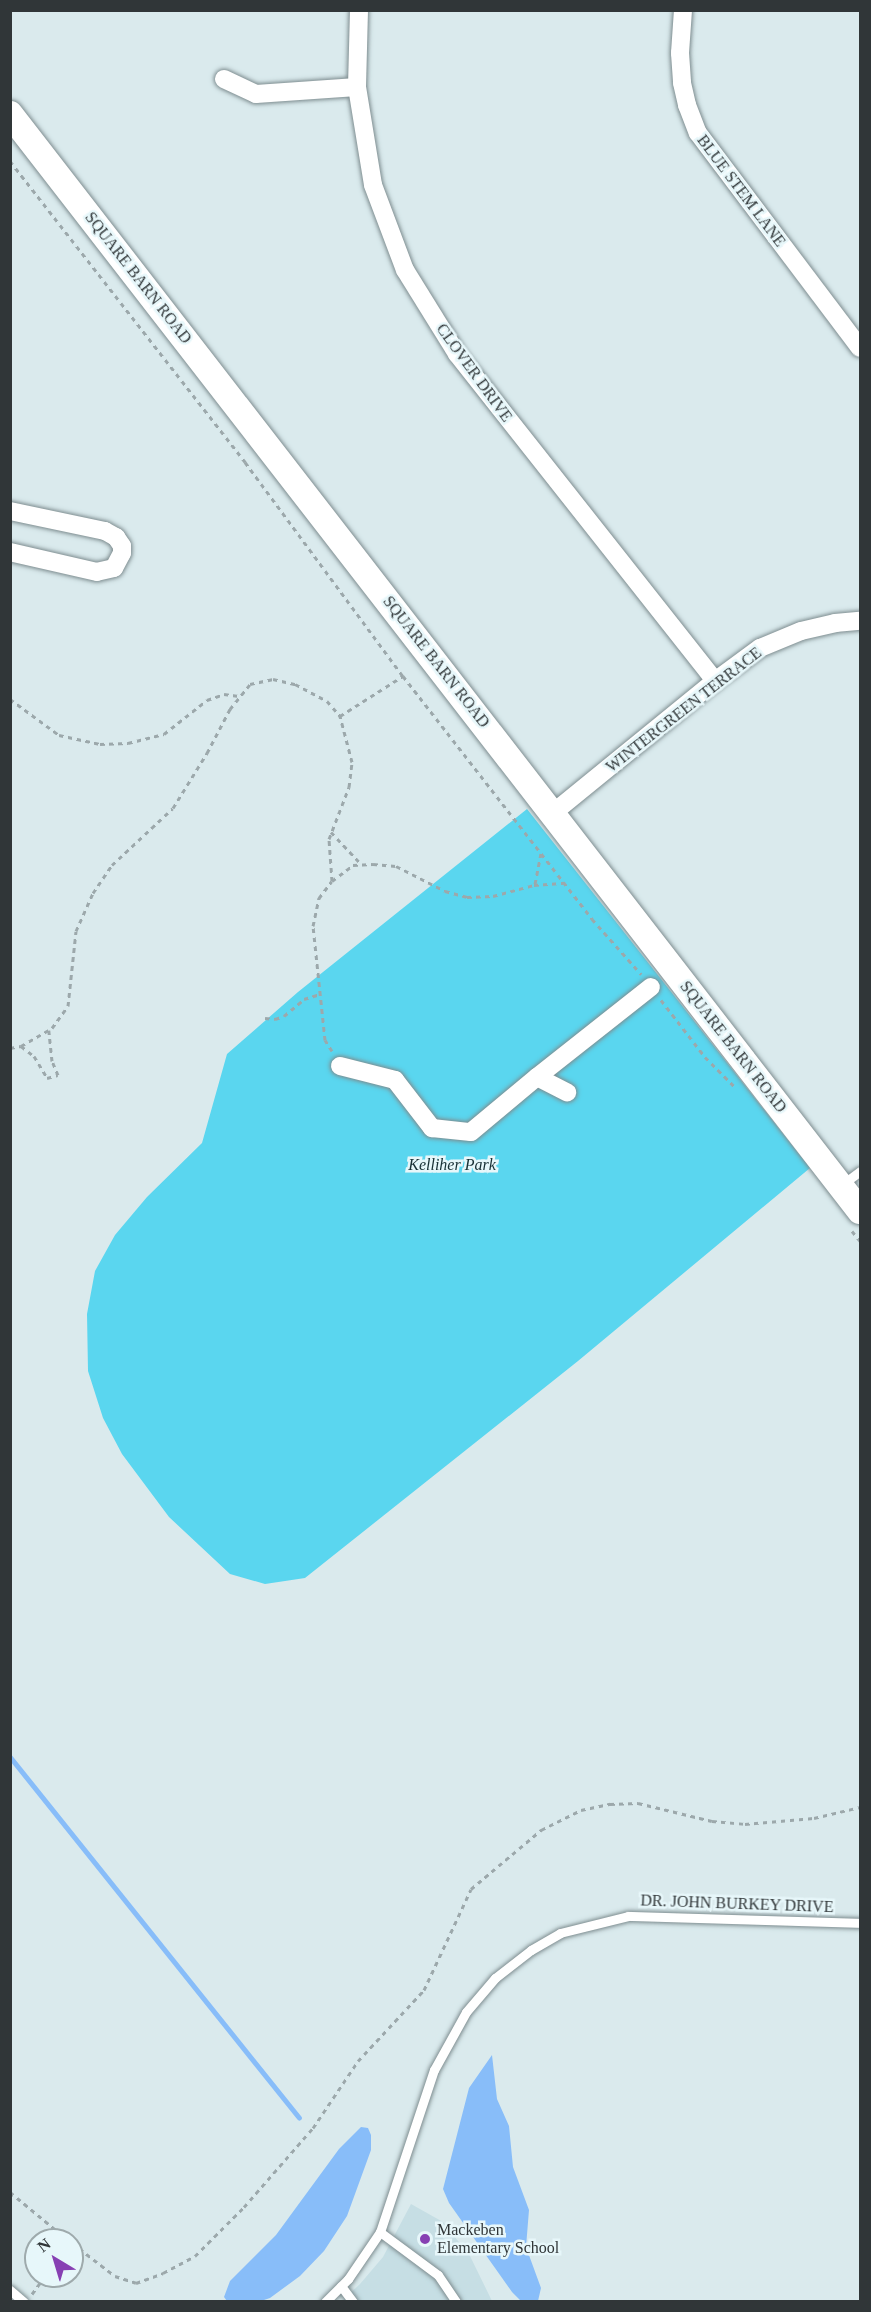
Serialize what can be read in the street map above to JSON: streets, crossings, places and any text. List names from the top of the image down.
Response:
{
  "streets": {
    "street": [
      "BLUE STEM LANE",
      "SQUARE BARN ROAD",
      "CLOVER DRIVE",
      "WINTERGREEN TERRACE"
    ],
    "lane": ["DR. JOHN BURKEY DRIVE"]
  },
  "crossings": [
    ["SQUARE BARN ROAD", "WINTERGREEN TERRACE"],
    ["CLOVER DRIVE", "WINTERGREEN TERRACE"]
  ],
  "parks": ["Kelliher Park"],
  "places": ["Mackeben Elementary School"],
  "north": "top left"
}
